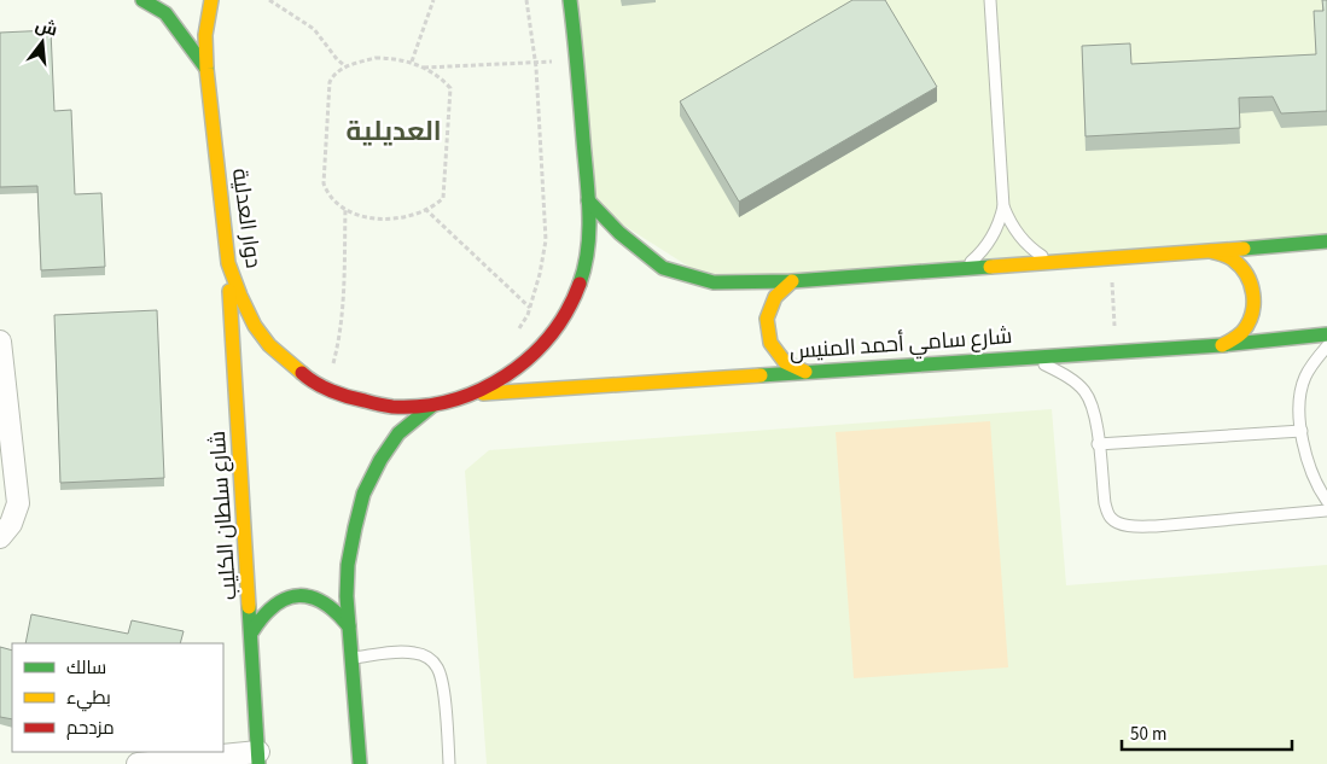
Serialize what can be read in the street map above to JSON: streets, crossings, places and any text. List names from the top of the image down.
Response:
{
  "streets": {
    "main road": ["دوار العدلية", "شارع سامي أحمد المنيس", "شارع سلطان الكليب"]
  },
  "crossings": [
    ["دوار العدلية", "شارع سامي أحمد المنيس"],
    ["دوار العدلية", "شارع سلطان الكليب"]
  ],
  "districts": ["العديلية"],
  "legend": ["سالك", "بطيء", "مزدحم"],
  "scale_bar": "50 m",
  "north": "top"
}
